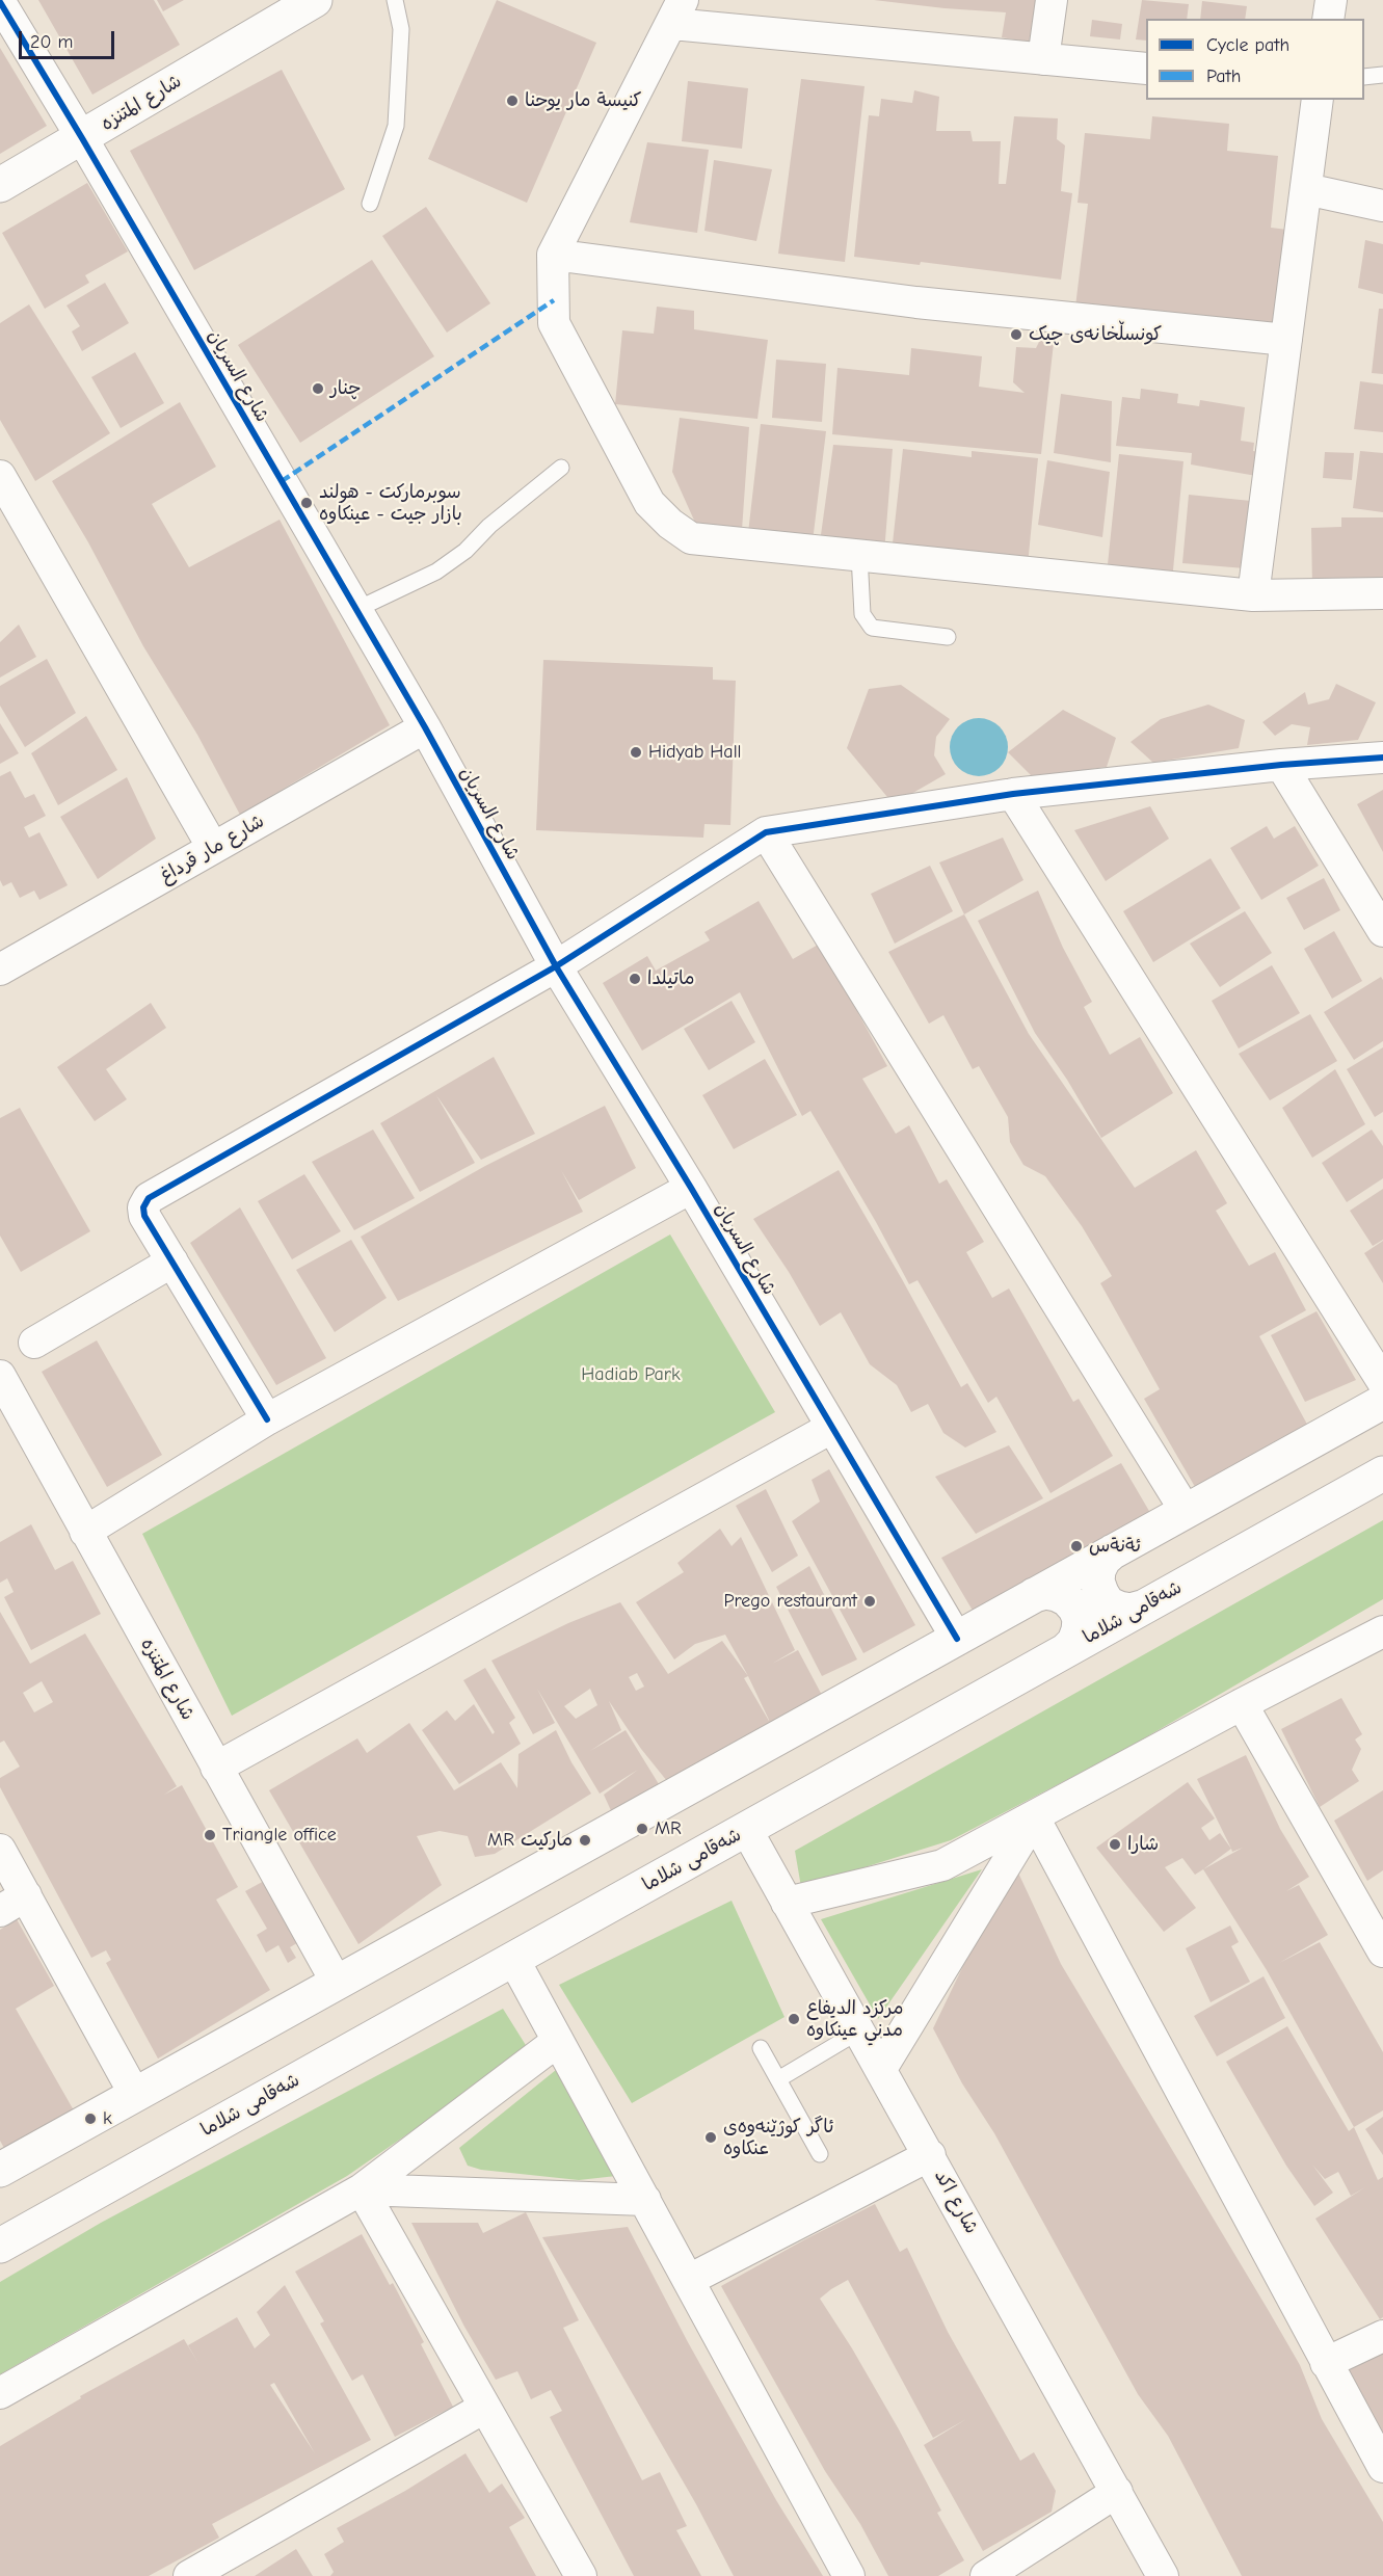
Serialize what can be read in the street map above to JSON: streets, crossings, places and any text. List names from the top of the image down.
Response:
{
  "streets": {
    "main road": ["شارع المتنزه", "شەقامی شلاما"],
    "street": ["شارع السريان", "شارع مار قرداغ", "شارع اكد"]
  },
  "crossings": [
    ["شارع المتنزه", "شارع السريان"],
    ["شارع السريان", "شارع مار قرداغ"],
    ["شەقامی شلاما", "شارع اكد"]
  ],
  "parks": ["Hadiab Park"],
  "places": [
    "كنيسة مار يوحنا",
    "کونسڵخانەی چیک",
    "چنار",
    "سوبرماركت - هولند بازار جيت - عينكاوه",
    "Hidyab Hall",
    "ماتیلدا",
    "ئةنةس",
    "Prego restaurant",
    "MR",
    "Triangle office",
    "MR ماركيت",
    "شارا",
    "مرکزد الدیفاع مدني عينكاوه",
    "k",
    "ئاگر كوژێنه‌وه‌ی عنكاوه"
  ],
  "legend": ["Cycle path", "Path"],
  "scale_bar": "20 m"
}
